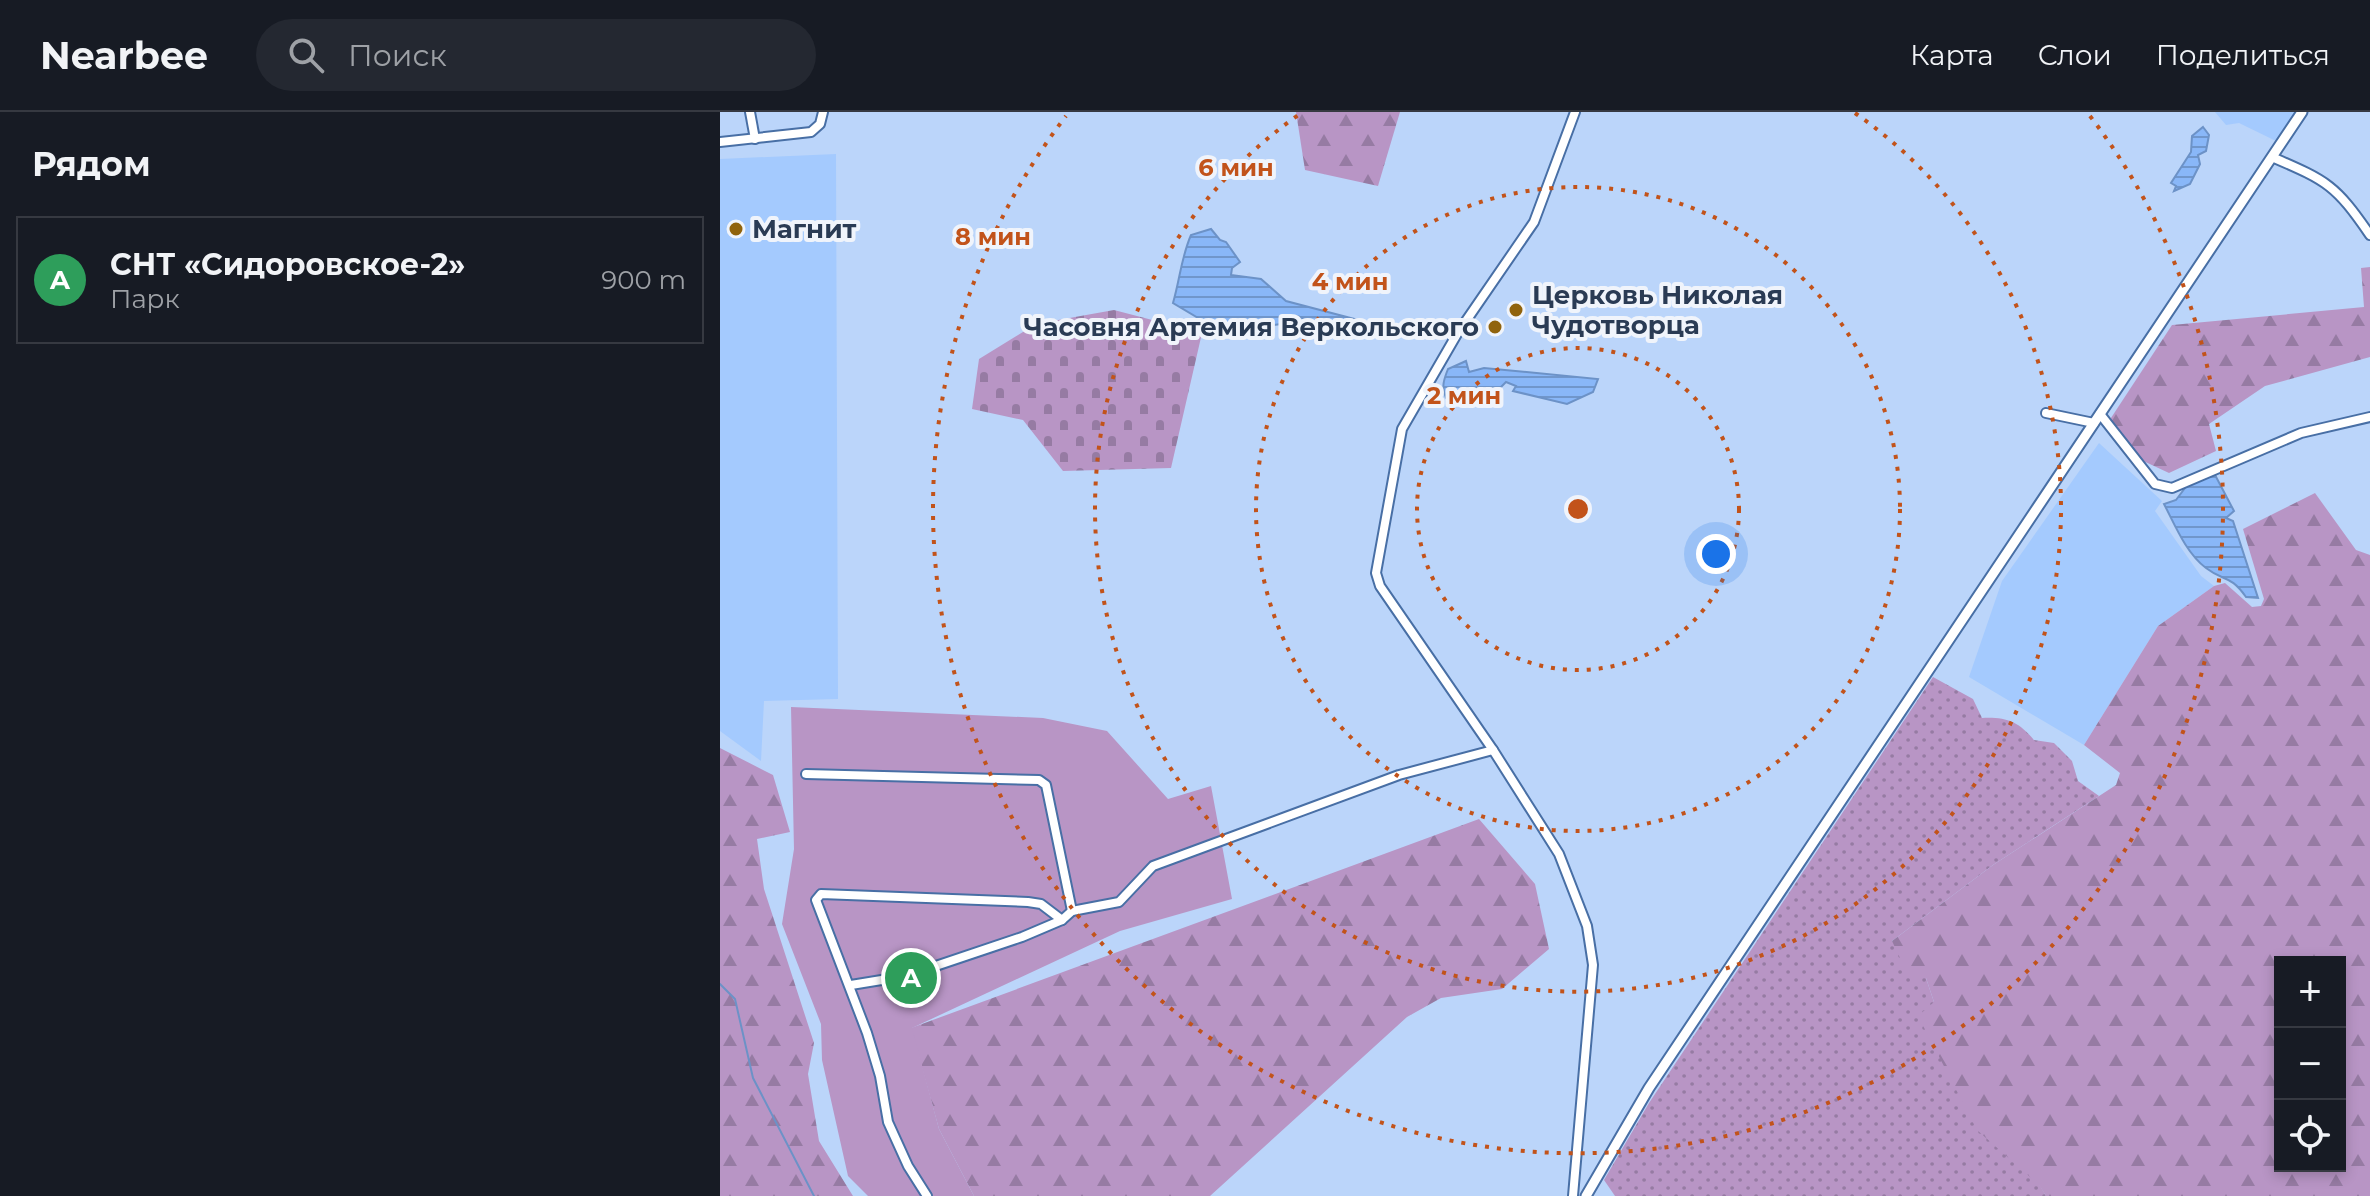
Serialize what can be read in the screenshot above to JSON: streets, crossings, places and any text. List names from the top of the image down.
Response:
{
  "places": ["Магнит", "Церковь Николая Чудотворца", "Часовня Артемия Веркольского"],
  "page": {
    "header": "Nearbee",
    "search": "Поиск",
    "nav": ["Карта", "Слои", "Поделиться"],
    "heading": "Рядом",
    "list": [
      {
        "mark": "A",
        "name": "СНТ «Сидоровское-2»",
        "note": "Парк",
        "value": "900 m"
      }
    ],
    "pins": "A",
    "map_buttons": ["+", "−"]
  },
  "rings": [
    "6 мин",
    "8 мин",
    "4 мин",
    "2 мин"
  ]
}
